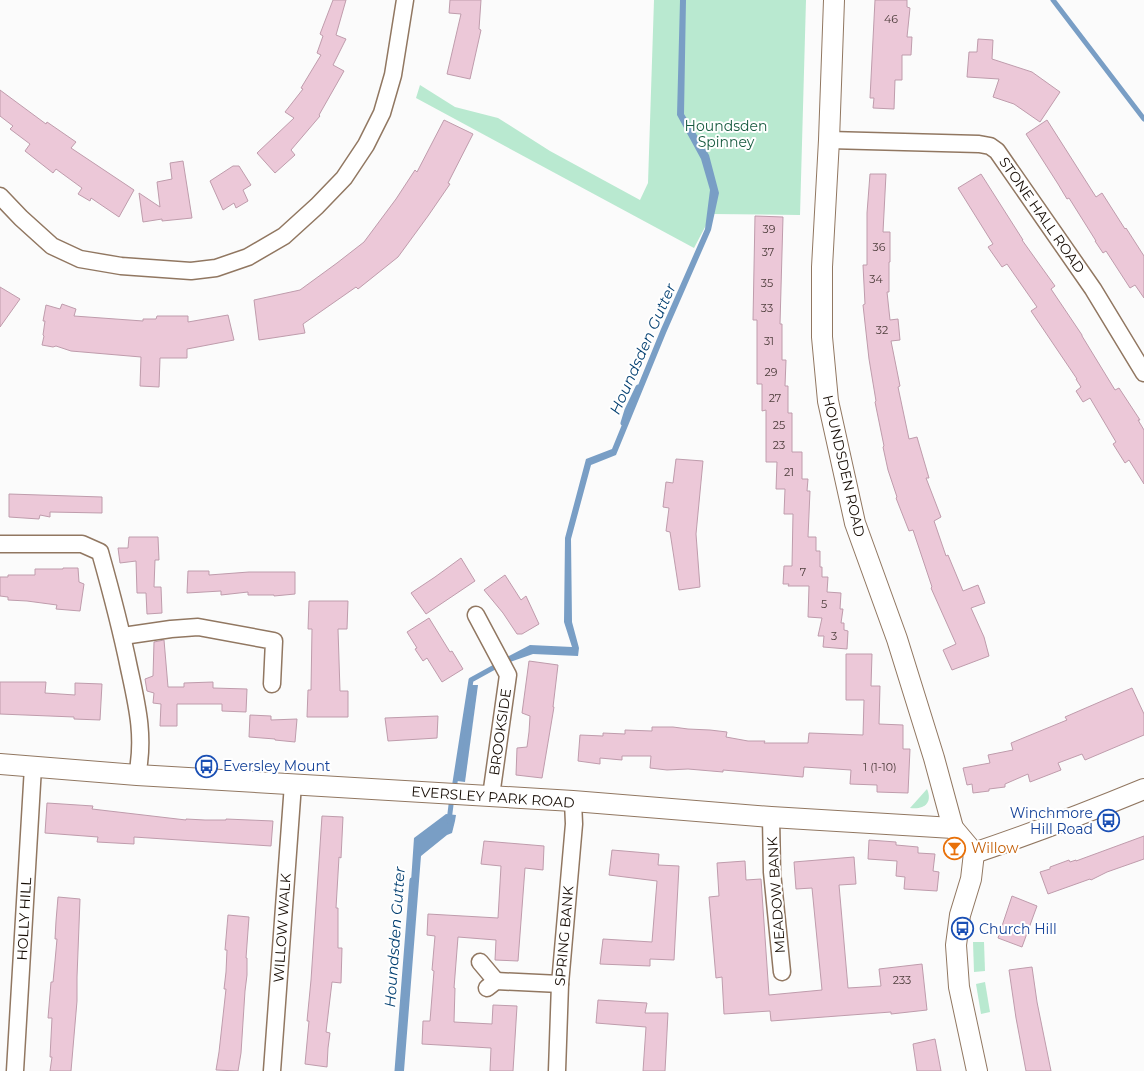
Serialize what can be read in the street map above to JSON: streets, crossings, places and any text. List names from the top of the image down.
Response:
{
  "streets": {
    "street": [
      "STONE HALL ROAD",
      "HOUNDSDEN ROAD",
      "BROOKSIDE",
      "EVERSLEY PARK ROAD",
      "MEADOW BANK",
      "HOLLY HILL",
      "WILLOW WALK",
      "SPRING BANK"
    ]
  },
  "crossings": [
    ["STONE HALL ROAD", "HOUNDSDEN ROAD"],
    ["HOUNDSDEN ROAD", "EVERSLEY PARK ROAD"],
    ["BROOKSIDE", "EVERSLEY PARK ROAD"],
    ["EVERSLEY PARK ROAD", "MEADOW BANK"],
    ["EVERSLEY PARK ROAD", "HOLLY HILL"],
    ["EVERSLEY PARK ROAD", "WILLOW WALK"],
    ["EVERSLEY PARK ROAD", "SPRING BANK"]
  ],
  "water": ["Houndsden Gutter"],
  "parks": ["Houndsden Spinney"],
  "places": {
    "bus stop": ["Eversley Mount", "Winchmore Hill Road", "Church Hill"],
    "bar": ["Willow"]
  },
  "house_numbers": [
    "46",
    "39",
    "36",
    "37",
    "34",
    "35",
    "33",
    "32",
    "31",
    "29",
    "27",
    "25",
    "23",
    "21",
    "7",
    "5",
    "3",
    "1 (1-10)",
    "233"
  ]
}
